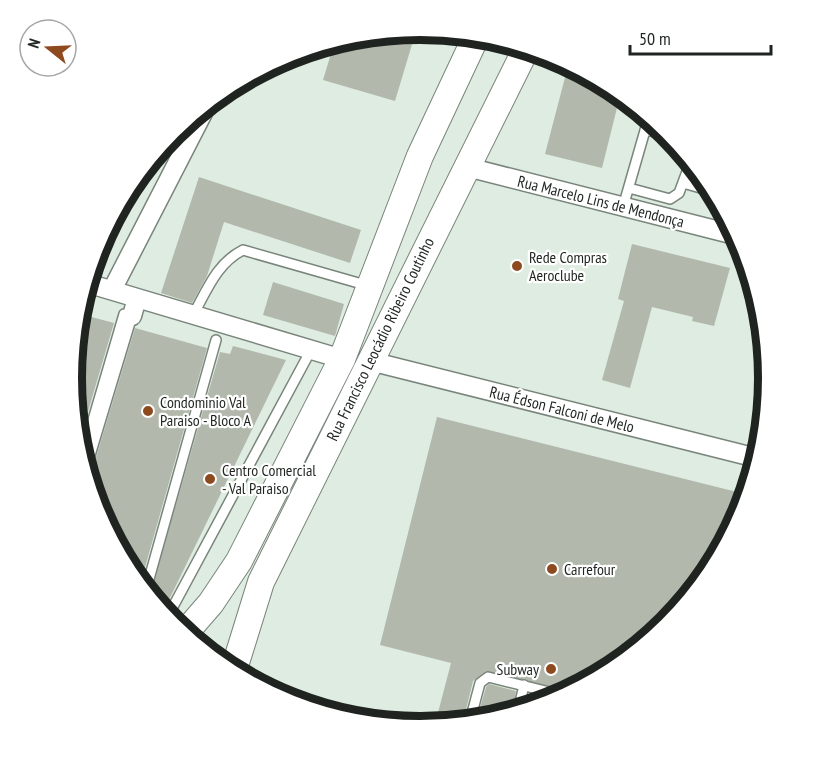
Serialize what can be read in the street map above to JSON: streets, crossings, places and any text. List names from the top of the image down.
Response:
{
  "streets": {
    "main road": ["Rua Francisco Leocádio Ribeiro Coutinho"],
    "street": ["Rua Marcelo Lins de Mendonça", "Rua Édson Falconi de Melo"]
  },
  "crossings": [
    ["Rua Marcelo Lins de Mendonça", "Rua Francisco Leocádio Ribeiro Coutinho"],
    ["Rua Francisco Leocádio Ribeiro Coutinho", "Rua Édson Falconi de Melo"]
  ],
  "places": [
    "Rede Compras Aeroclube",
    "Condominio Val Paraiso - Bloco A",
    "Centro Comercial - Val Paraiso",
    "Carrefour",
    "Subway"
  ],
  "scale_bar": "50 m",
  "north": "left"
}
